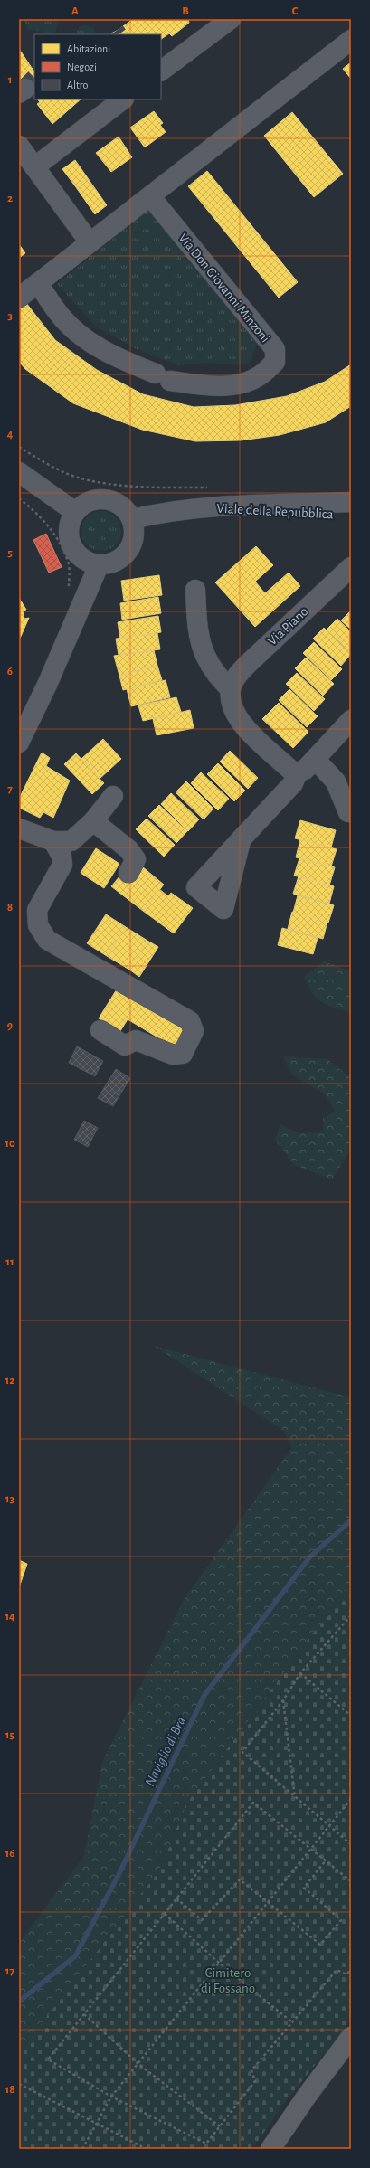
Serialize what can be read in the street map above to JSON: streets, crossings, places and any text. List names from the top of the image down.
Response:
{
  "streets": {
    "street": ["Via Don Giovanni Minzoni", "Viale della Repubblica", "Via Piano"]
  },
  "water": ["Naviglio di Bra"],
  "parks": ["Cimitero di Fossano"],
  "legend": ["Abitazioni", "Negozi", "Altro"],
  "grid": {
    "columns": ["A", "B", "C"],
    "rows": [
      "1",
      "2",
      "3",
      "4",
      "5",
      "6",
      "7",
      "8",
      "9",
      "10",
      "11",
      "12",
      "13",
      "14",
      "15",
      "16",
      "17",
      "18"
    ]
  }
}
